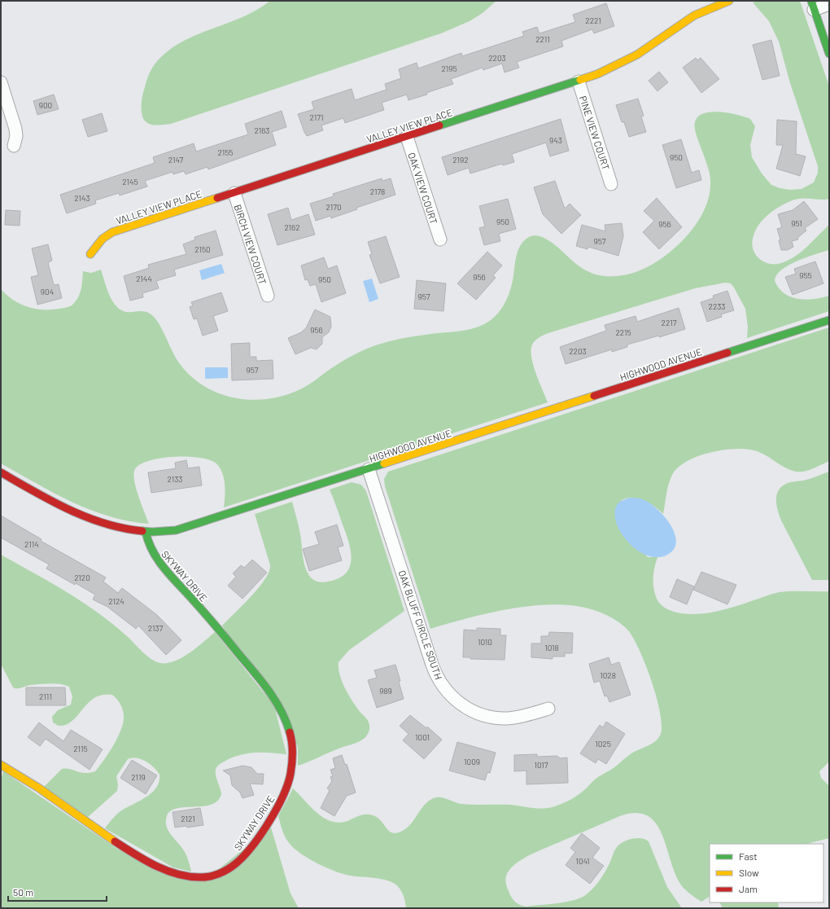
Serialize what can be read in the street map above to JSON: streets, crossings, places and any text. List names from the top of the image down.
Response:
{
  "streets": {
    "street": [
      "VALLEY VIEW PLACE",
      "PINE VIEW COURT",
      "OAK VIEW COURT",
      "BIRCH VIEW COURT",
      "HIGHWOOD AVENUE",
      "SKYWAY DRIVE",
      "OAK BLUFF CIRCLE SOUTH"
    ]
  },
  "crossings": [
    ["VALLEY VIEW PLACE", "PINE VIEW COURT"],
    ["VALLEY VIEW PLACE", "OAK VIEW COURT"],
    ["VALLEY VIEW PLACE", "BIRCH VIEW COURT"],
    ["HIGHWOOD AVENUE", "SKYWAY DRIVE"],
    ["HIGHWOOD AVENUE", "OAK BLUFF CIRCLE SOUTH"]
  ],
  "house_numbers": [
    "2221",
    "2211",
    "2203",
    "2195",
    "900",
    "2171",
    "2163",
    "943",
    "2155",
    "950",
    "2147",
    "2192",
    "2145",
    "2178",
    "2143",
    "2170",
    "950",
    "951",
    "956",
    "2162",
    "957",
    "2150",
    "955",
    "956",
    "2144",
    "950",
    "904",
    "957",
    "2233",
    "2217",
    "956",
    "2215",
    "2203",
    "957",
    "2133",
    "2114",
    "2120",
    "2124",
    "2137",
    "1010",
    "1018",
    "1028",
    "989",
    "2111",
    "1001",
    "1025",
    "2115",
    "1009",
    "1017",
    "2119",
    "2121",
    "1041"
  ],
  "legend": ["Fast", "Slow", "Jam"],
  "scale_bar": "50 m"
}
